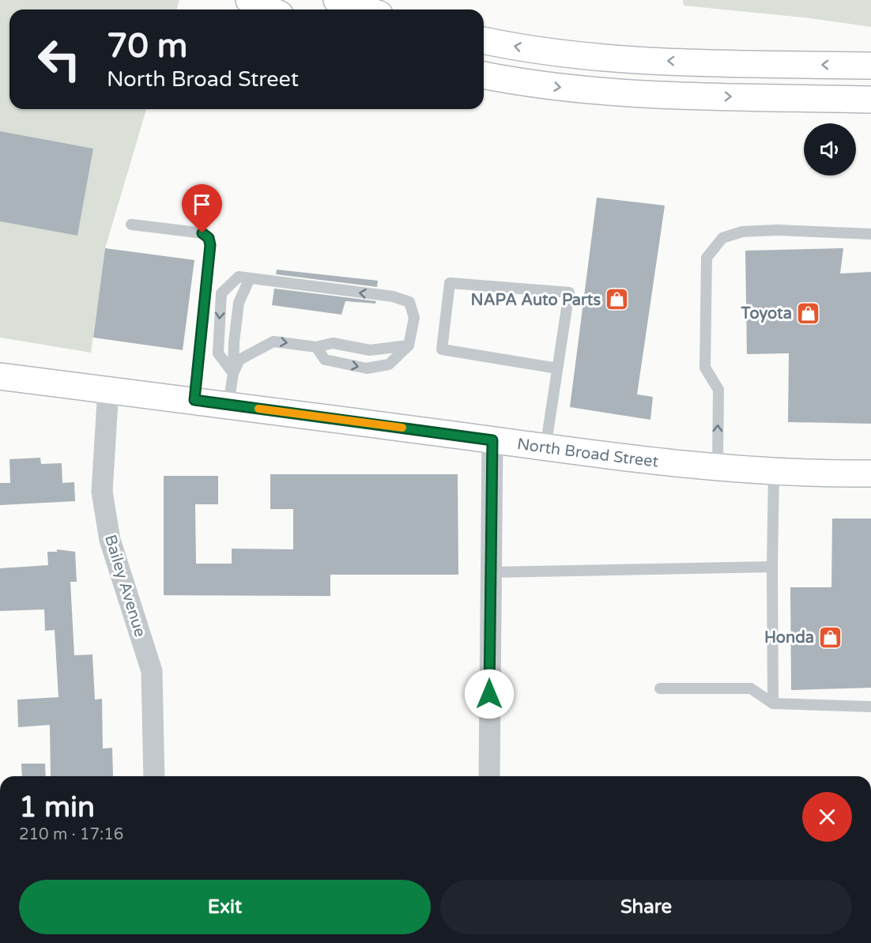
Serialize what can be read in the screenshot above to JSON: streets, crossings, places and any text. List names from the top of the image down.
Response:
{
  "streets": {
    "main road": ["North Broad Street"],
    "street": ["Bailey Avenue"]
  },
  "crossings": [
    ["North Broad Street", "Bailey Avenue"]
  ],
  "places": {
    "shop": ["NAPA Auto Parts", "Toyota", "Honda"]
  },
  "page": {
    "turn": ["70 m", "North Broad Street"],
    "heading": ["1 min", "210 m · 17:16"],
    "buttons": ["Exit", "Share"]
  }
}
